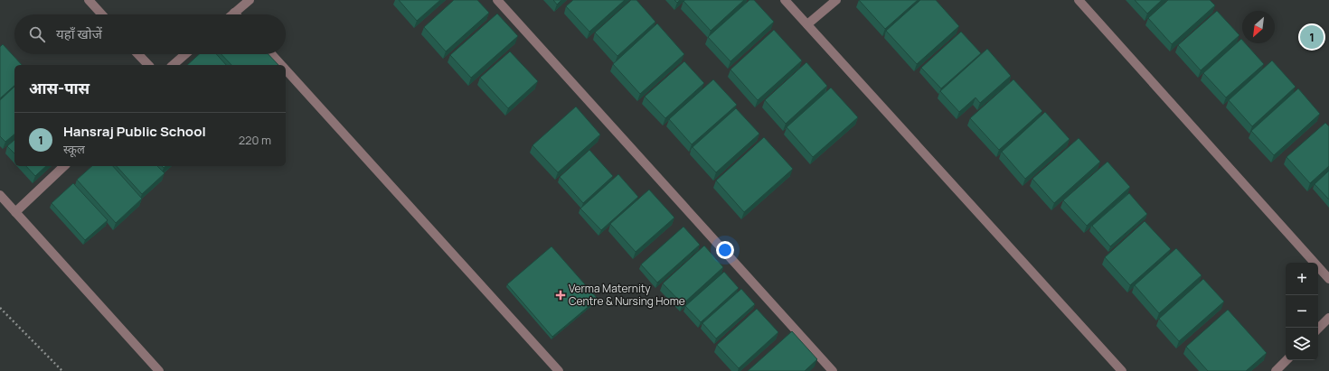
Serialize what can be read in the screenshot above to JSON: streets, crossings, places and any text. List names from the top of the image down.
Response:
{
  "places": {
    "health": ["Verma Maternity Centre & Nursing Home"]
  },
  "north": "bottom left",
  "page": {
    "search": "यहाँ खोजें",
    "pins": "1",
    "heading": "आस-पास",
    "list": [
      {
        "mark": "1",
        "name": "Hansraj Public School",
        "note": "स्कूल",
        "value": "220 m"
      }
    ],
    "map_buttons": ["+", "−"]
  }
}
